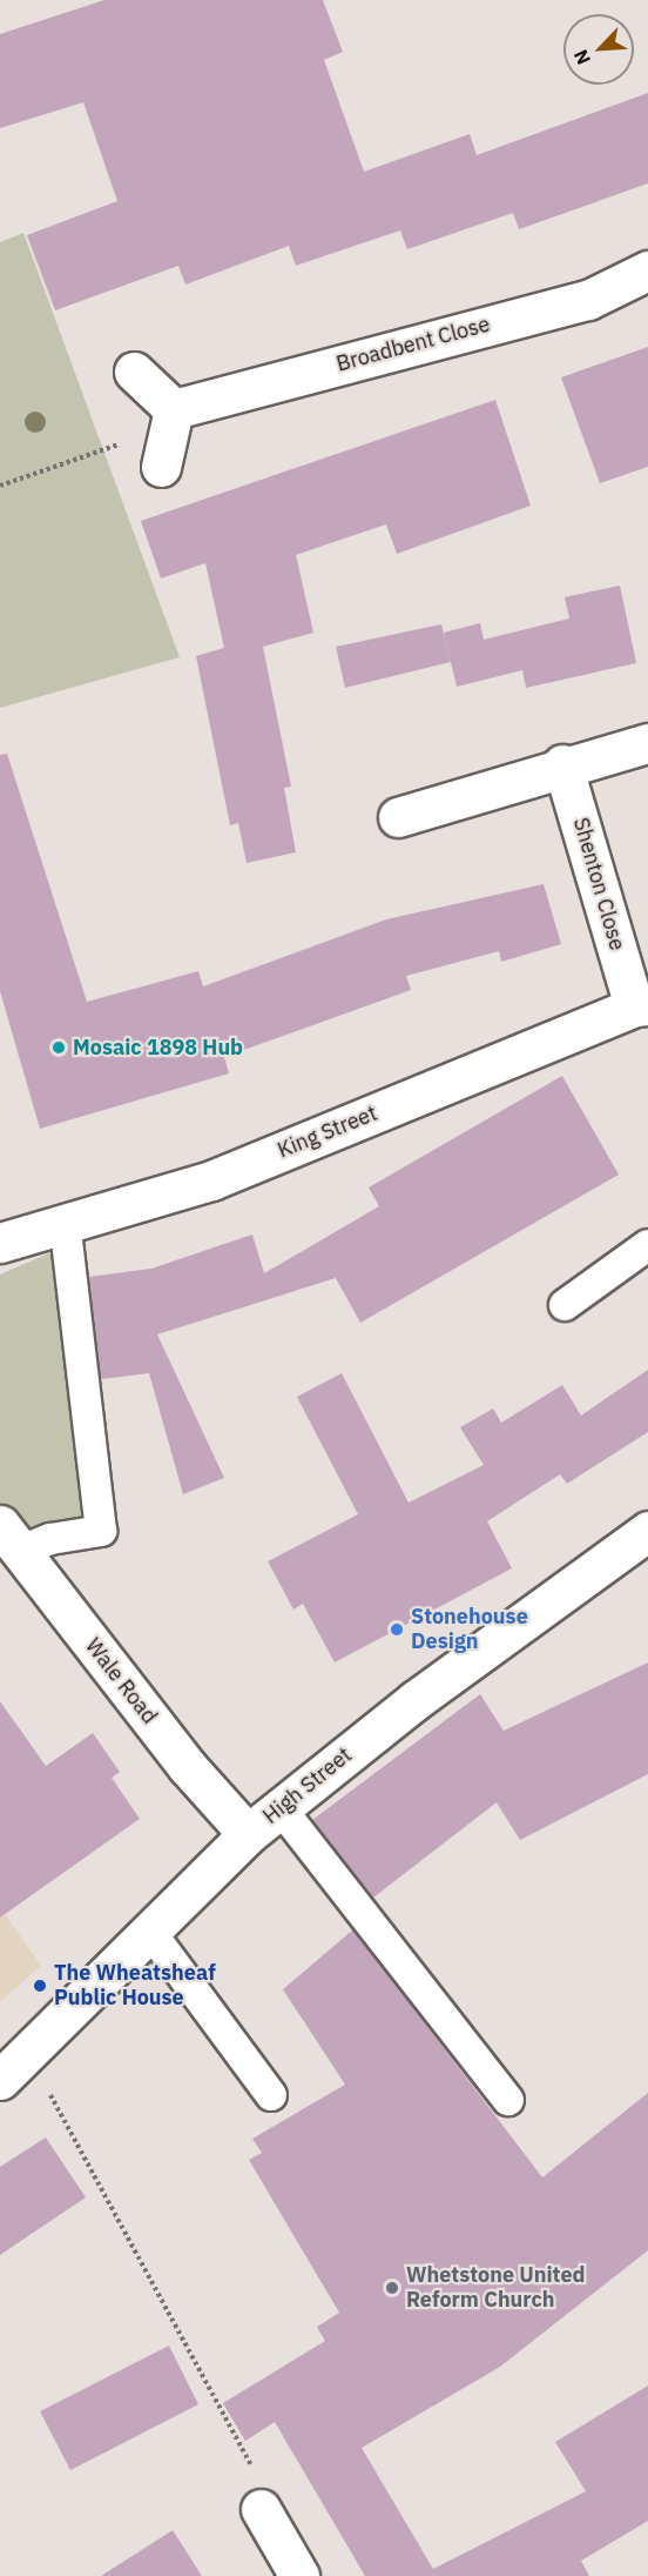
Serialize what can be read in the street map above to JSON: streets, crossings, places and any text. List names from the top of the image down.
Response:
{
  "streets": {
    "street": [
      "Broadbent Close",
      "Shenton Close",
      "King Street",
      "Wale Road",
      "High Street"
    ]
  },
  "crossings": [
    ["Shenton Close", "King Street"],
    ["Wale Road", "High Street"]
  ],
  "places": [
    "Mosaic 1898 Hub",
    "Stonehouse Design",
    "The Wheatsheaf Public House",
    "Whetstone United Reform Church"
  ],
  "north": "bottom left"
}
